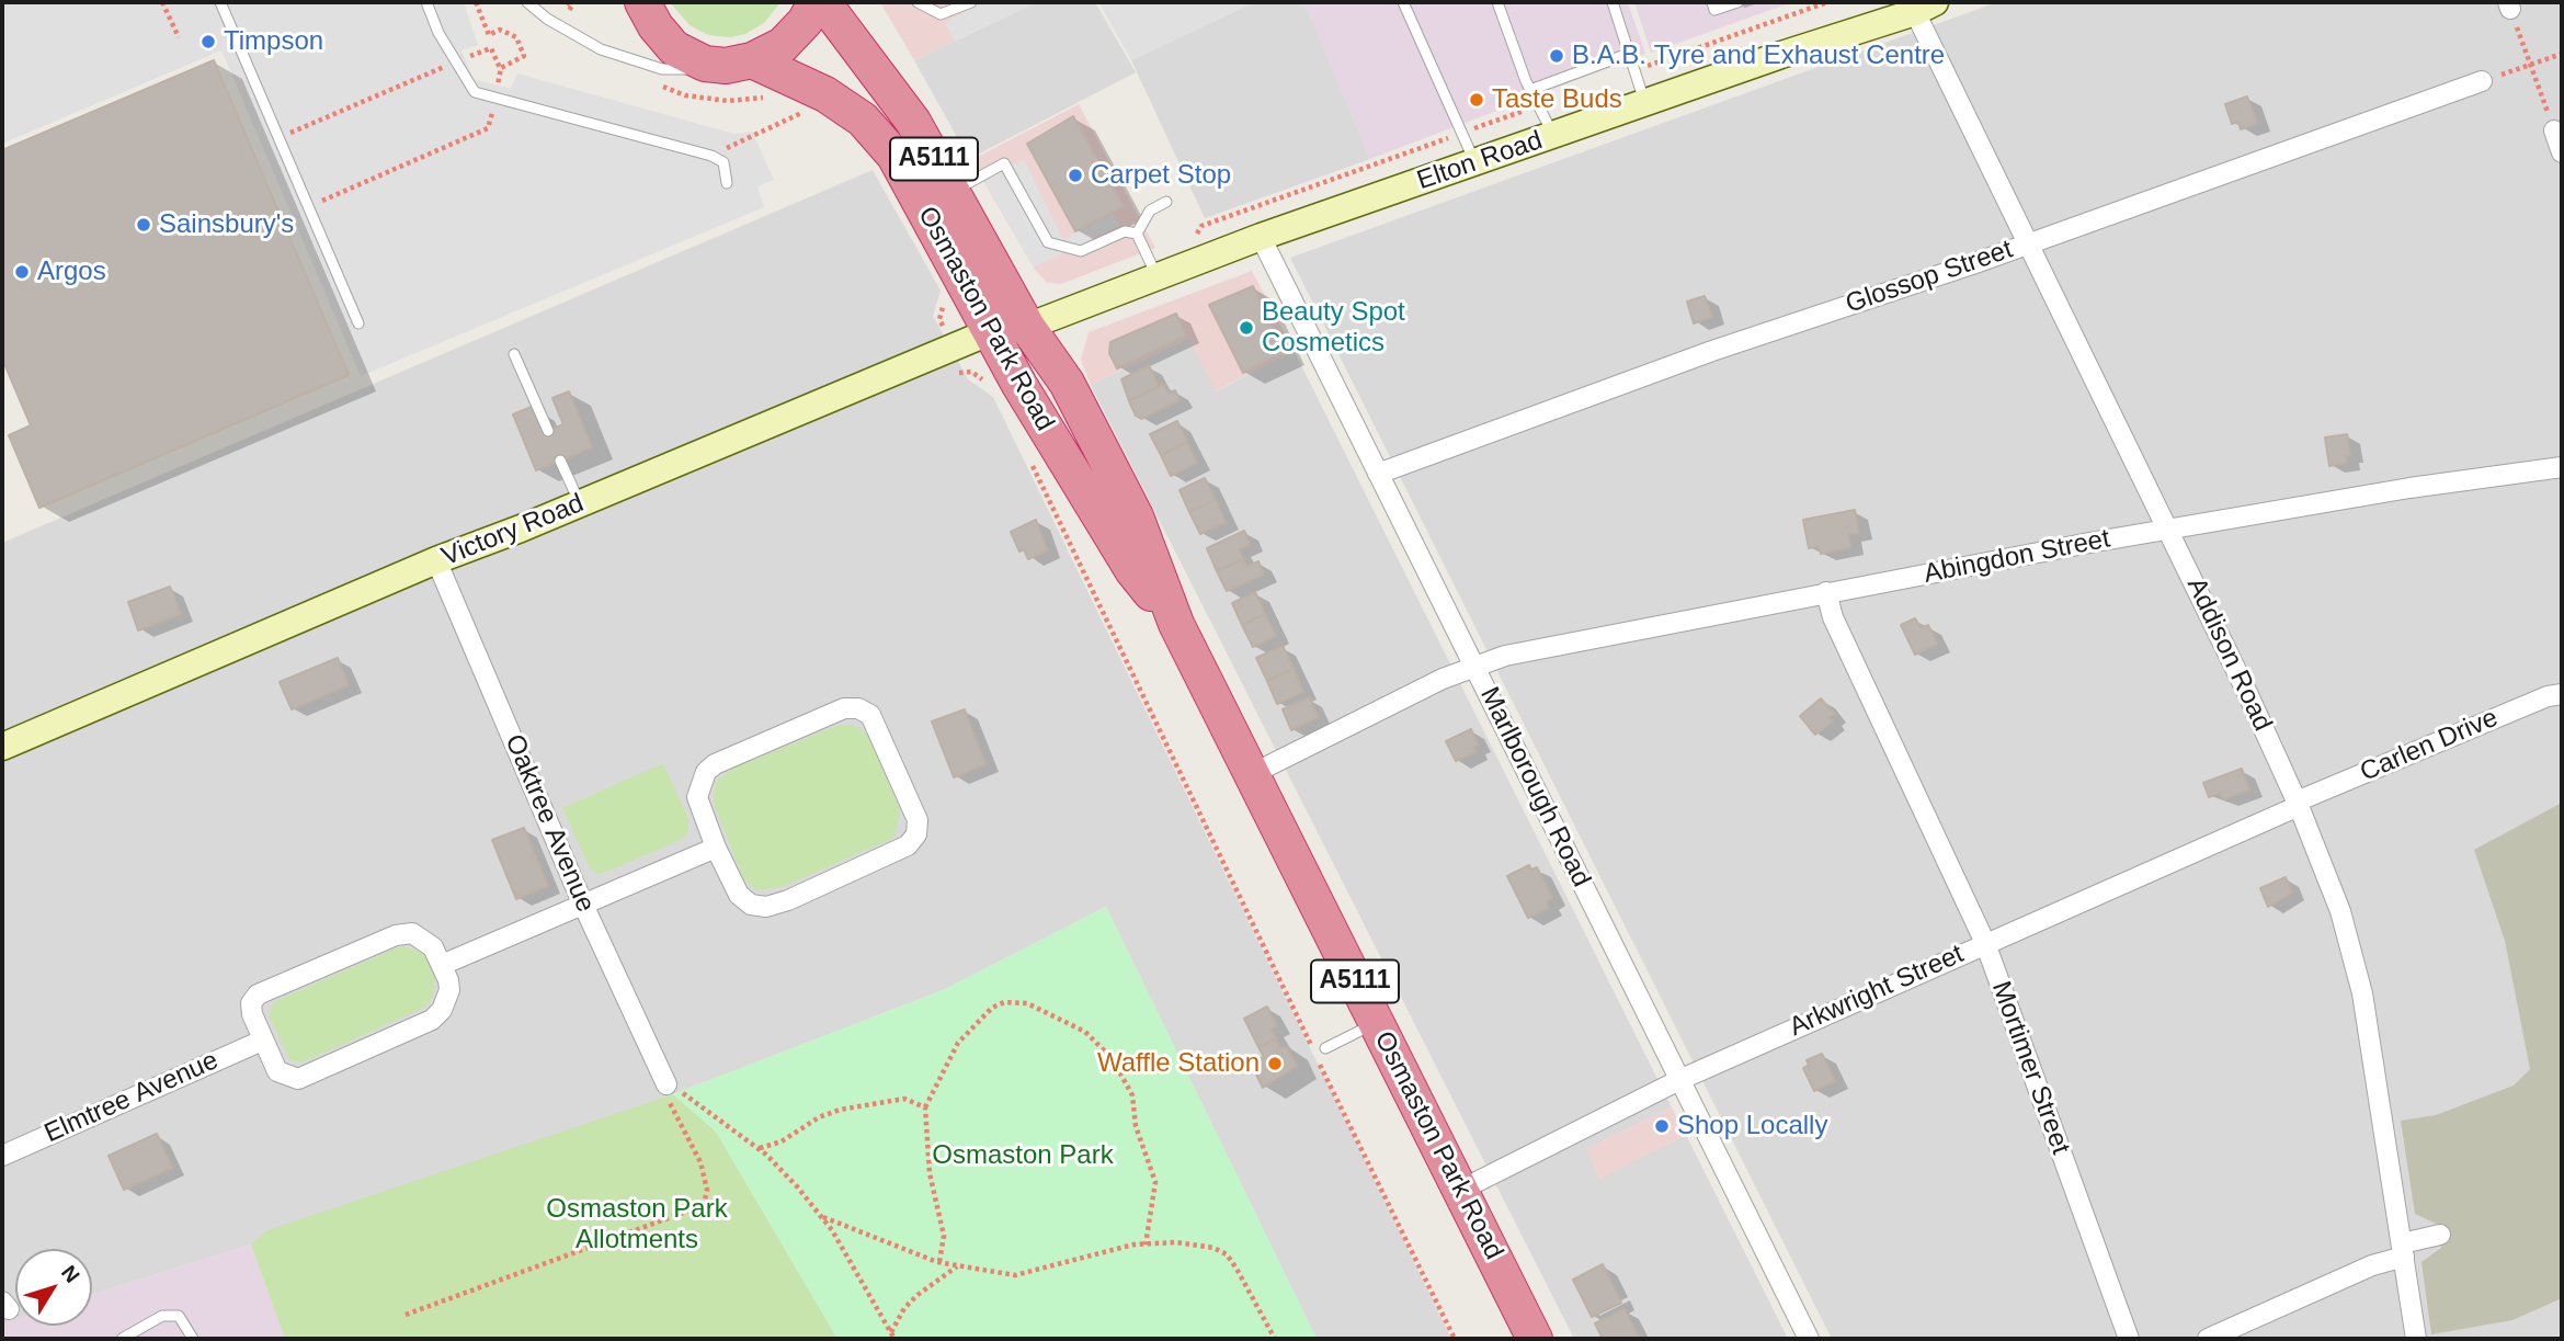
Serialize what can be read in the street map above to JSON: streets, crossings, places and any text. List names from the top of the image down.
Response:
{
  "streets": {
    "highway": ["A5111", "Osmaston Park Road"],
    "street": [
      "Elton Road",
      "Glossop Street",
      "Victory Road",
      "Abingdon Street",
      "Addison Road",
      "Carlen Drive",
      "Marlborough Road",
      "Oaktree Avenue",
      "Arkwright Street",
      "Mortimer Street",
      "Elmtree Avenue"
    ]
  },
  "crossings": [
    ["Elton Road", "Osmaston Park Road"],
    ["Elton Road", "Victory Road"],
    ["Elton Road", "Addison Road"],
    ["Elton Road", "Marlborough Road"],
    ["Glossop Street", "Addison Road"],
    ["Glossop Street", "Marlborough Road"],
    ["Osmaston Park Road", "Victory Road"],
    ["Osmaston Park Road", "Abingdon Street"],
    ["Osmaston Park Road", "Arkwright Street"],
    ["Victory Road", "Oaktree Avenue"],
    ["Abingdon Street", "Addison Road"],
    ["Abingdon Street", "Marlborough Road"],
    ["Abingdon Street", "Mortimer Street"],
    ["Addison Road", "Carlen Drive"],
    ["Addison Road", "Arkwright Street"],
    ["Carlen Drive", "Arkwright Street"],
    ["Marlborough Road", "Arkwright Street"],
    ["Arkwright Street", "Mortimer Street"]
  ],
  "parks": ["Osmaston Park", "Osmaston Park Allotments"],
  "places": [
    "Timpson",
    "B.A.B. Tyre and Exhaust Centre",
    "Taste Buds",
    "Carpet Stop",
    "Sainsbury's",
    "Argos",
    "Beauty Spot Cosmetics",
    "Waffle Station",
    "Shop Locally"
  ],
  "north": "top right"
}
